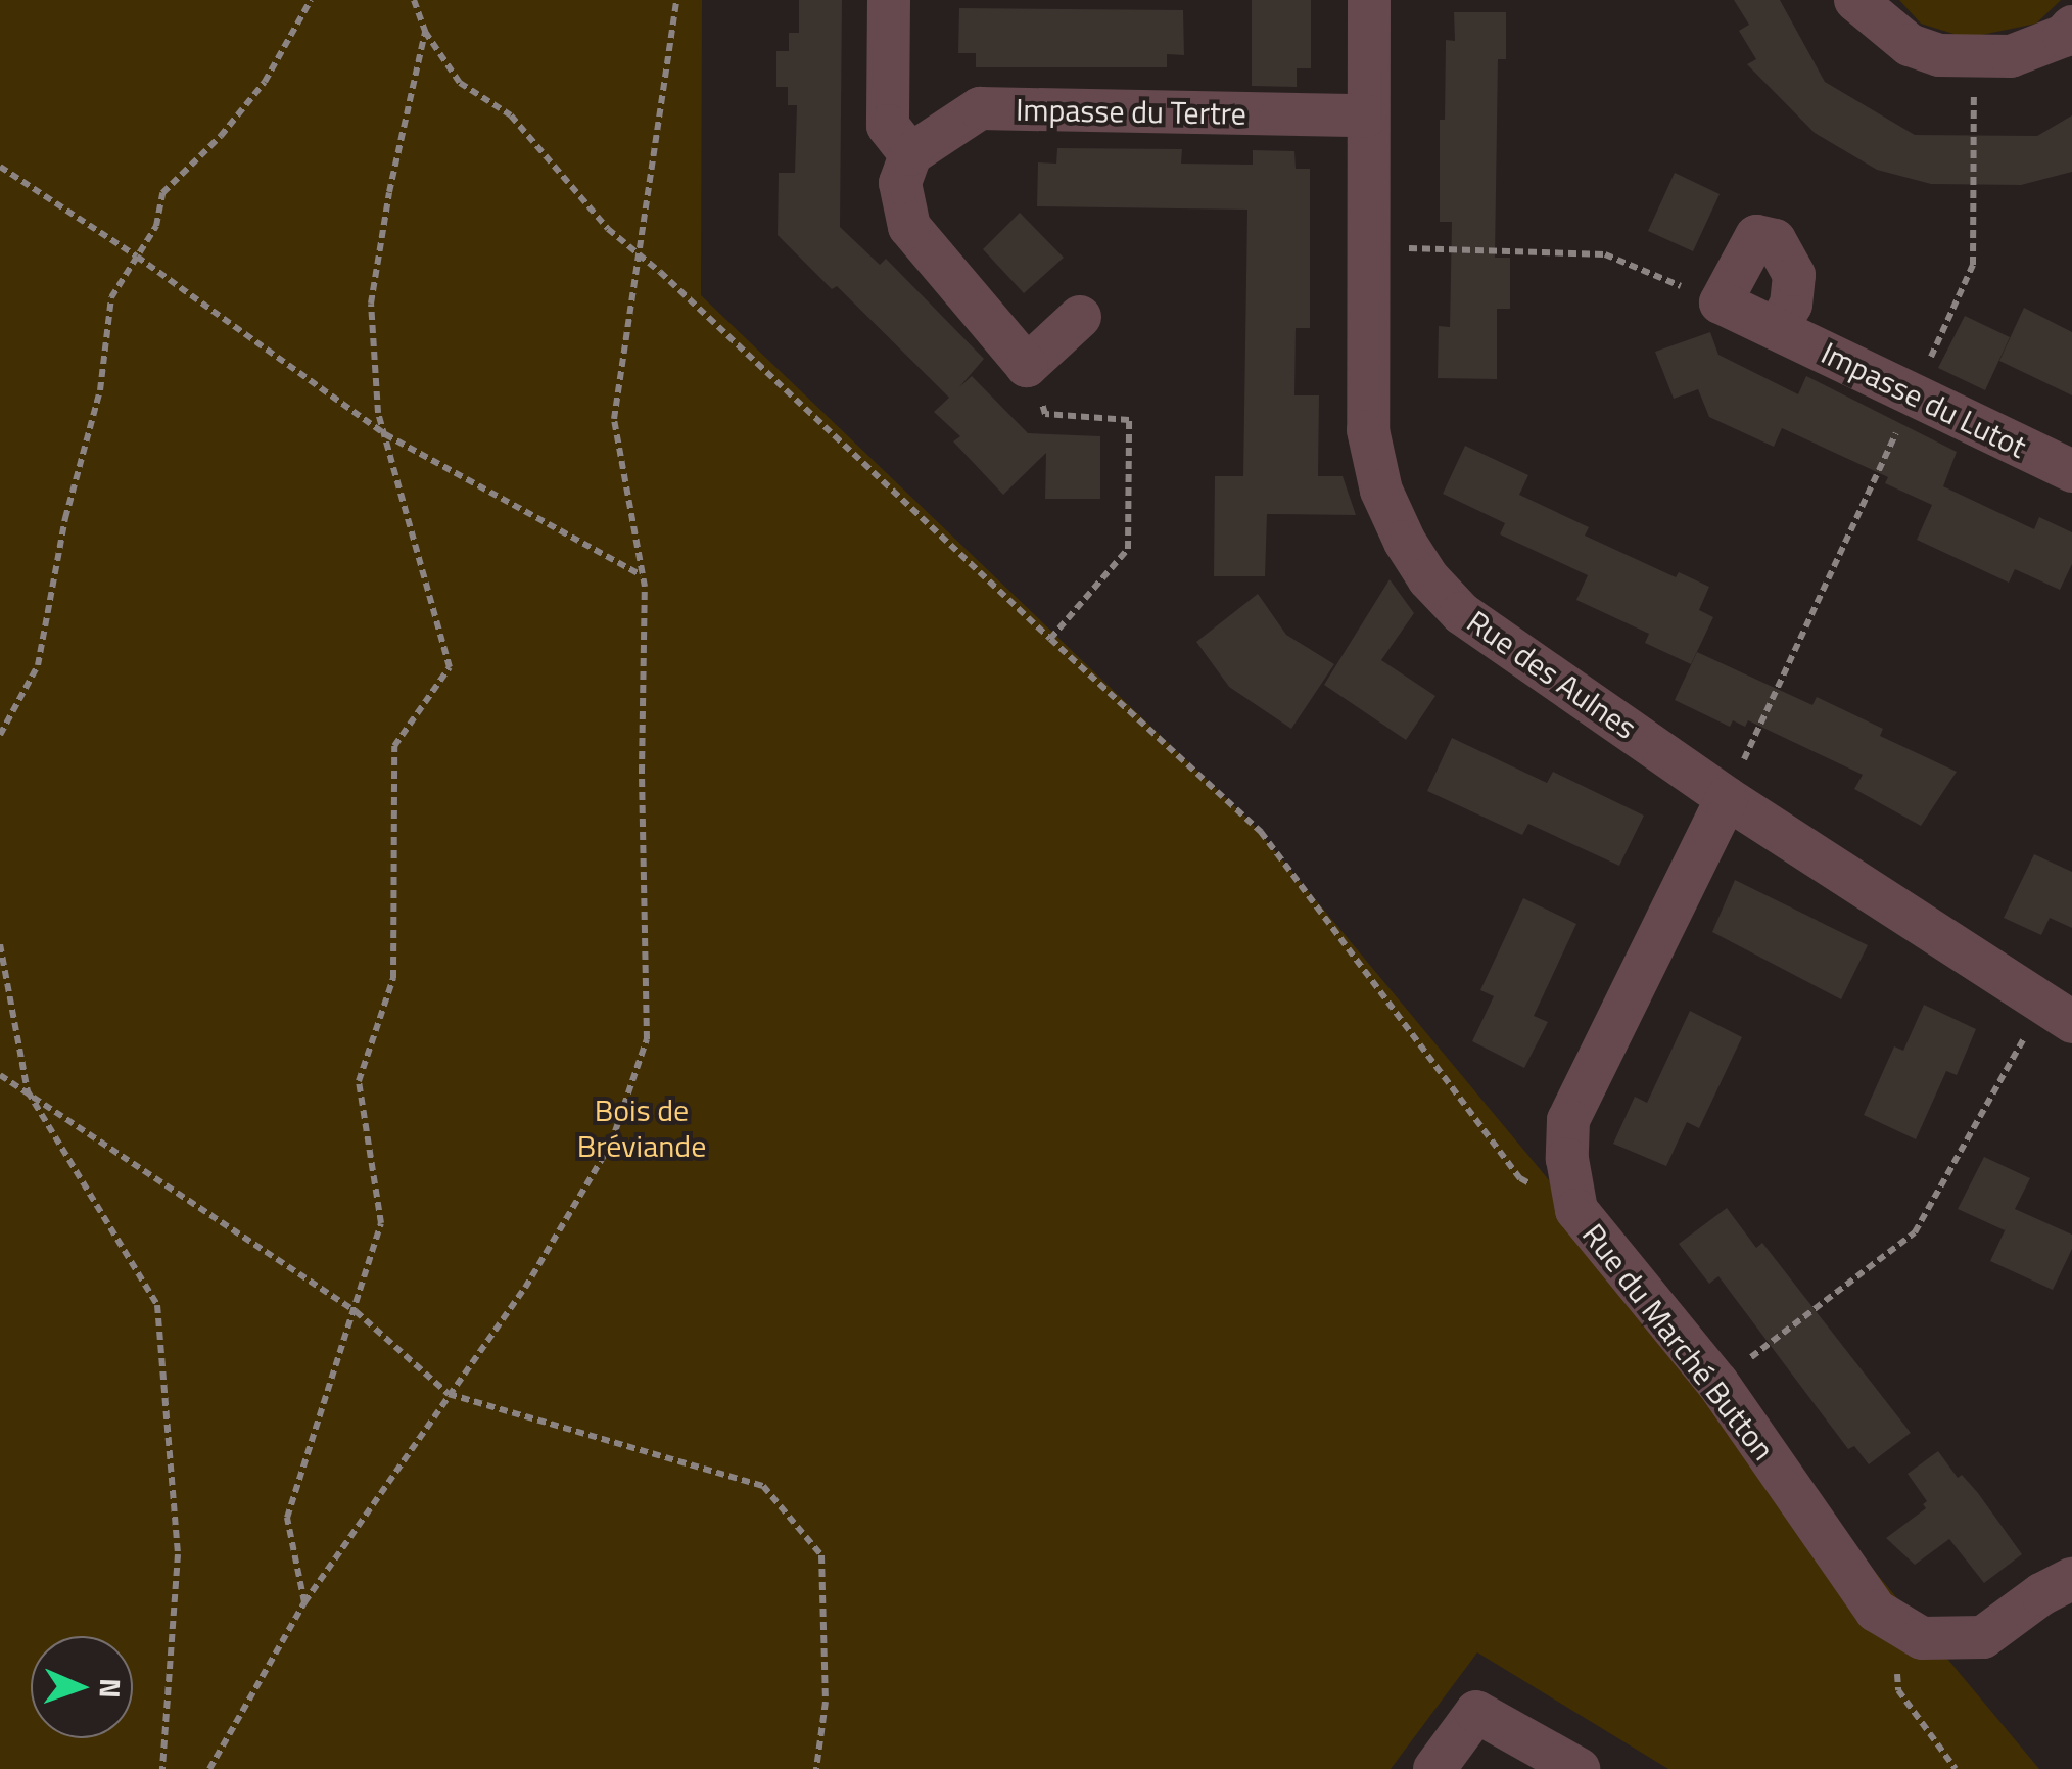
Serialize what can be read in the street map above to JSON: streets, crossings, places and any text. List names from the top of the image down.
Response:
{
  "streets": {
    "street": [
      "Impasse du Tertre",
      "Impasse du Lutot",
      "Rue des Aulnes",
      "Rue du Marché Button"
    ]
  },
  "crossings": [
    ["Impasse du Tertre", "Rue des Aulnes"],
    ["Rue des Aulnes", "Rue du Marché Button"]
  ],
  "parks": ["Bois de Bréviande"],
  "north": "right"
}
